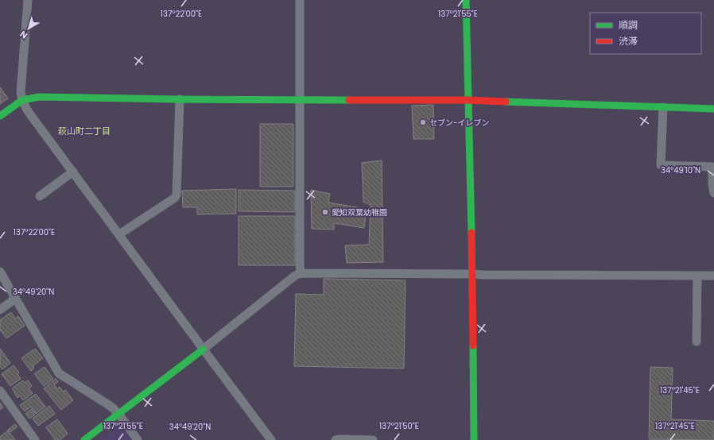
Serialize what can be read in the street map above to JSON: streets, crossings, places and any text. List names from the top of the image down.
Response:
{
  "districts": ["萩山町二丁目"],
  "places": ["セブン-イレブン", "愛知双葉幼稚園"],
  "legend": ["順調", "渋滞"],
  "north": "bottom left",
  "coordinates": [
    "137°22'00\"E",
    "137°21'55\"E",
    "34°49'10\"N",
    "34°49'20\"N",
    "137°21'45\"E",
    "137°21'50\"E"
  ]
}
